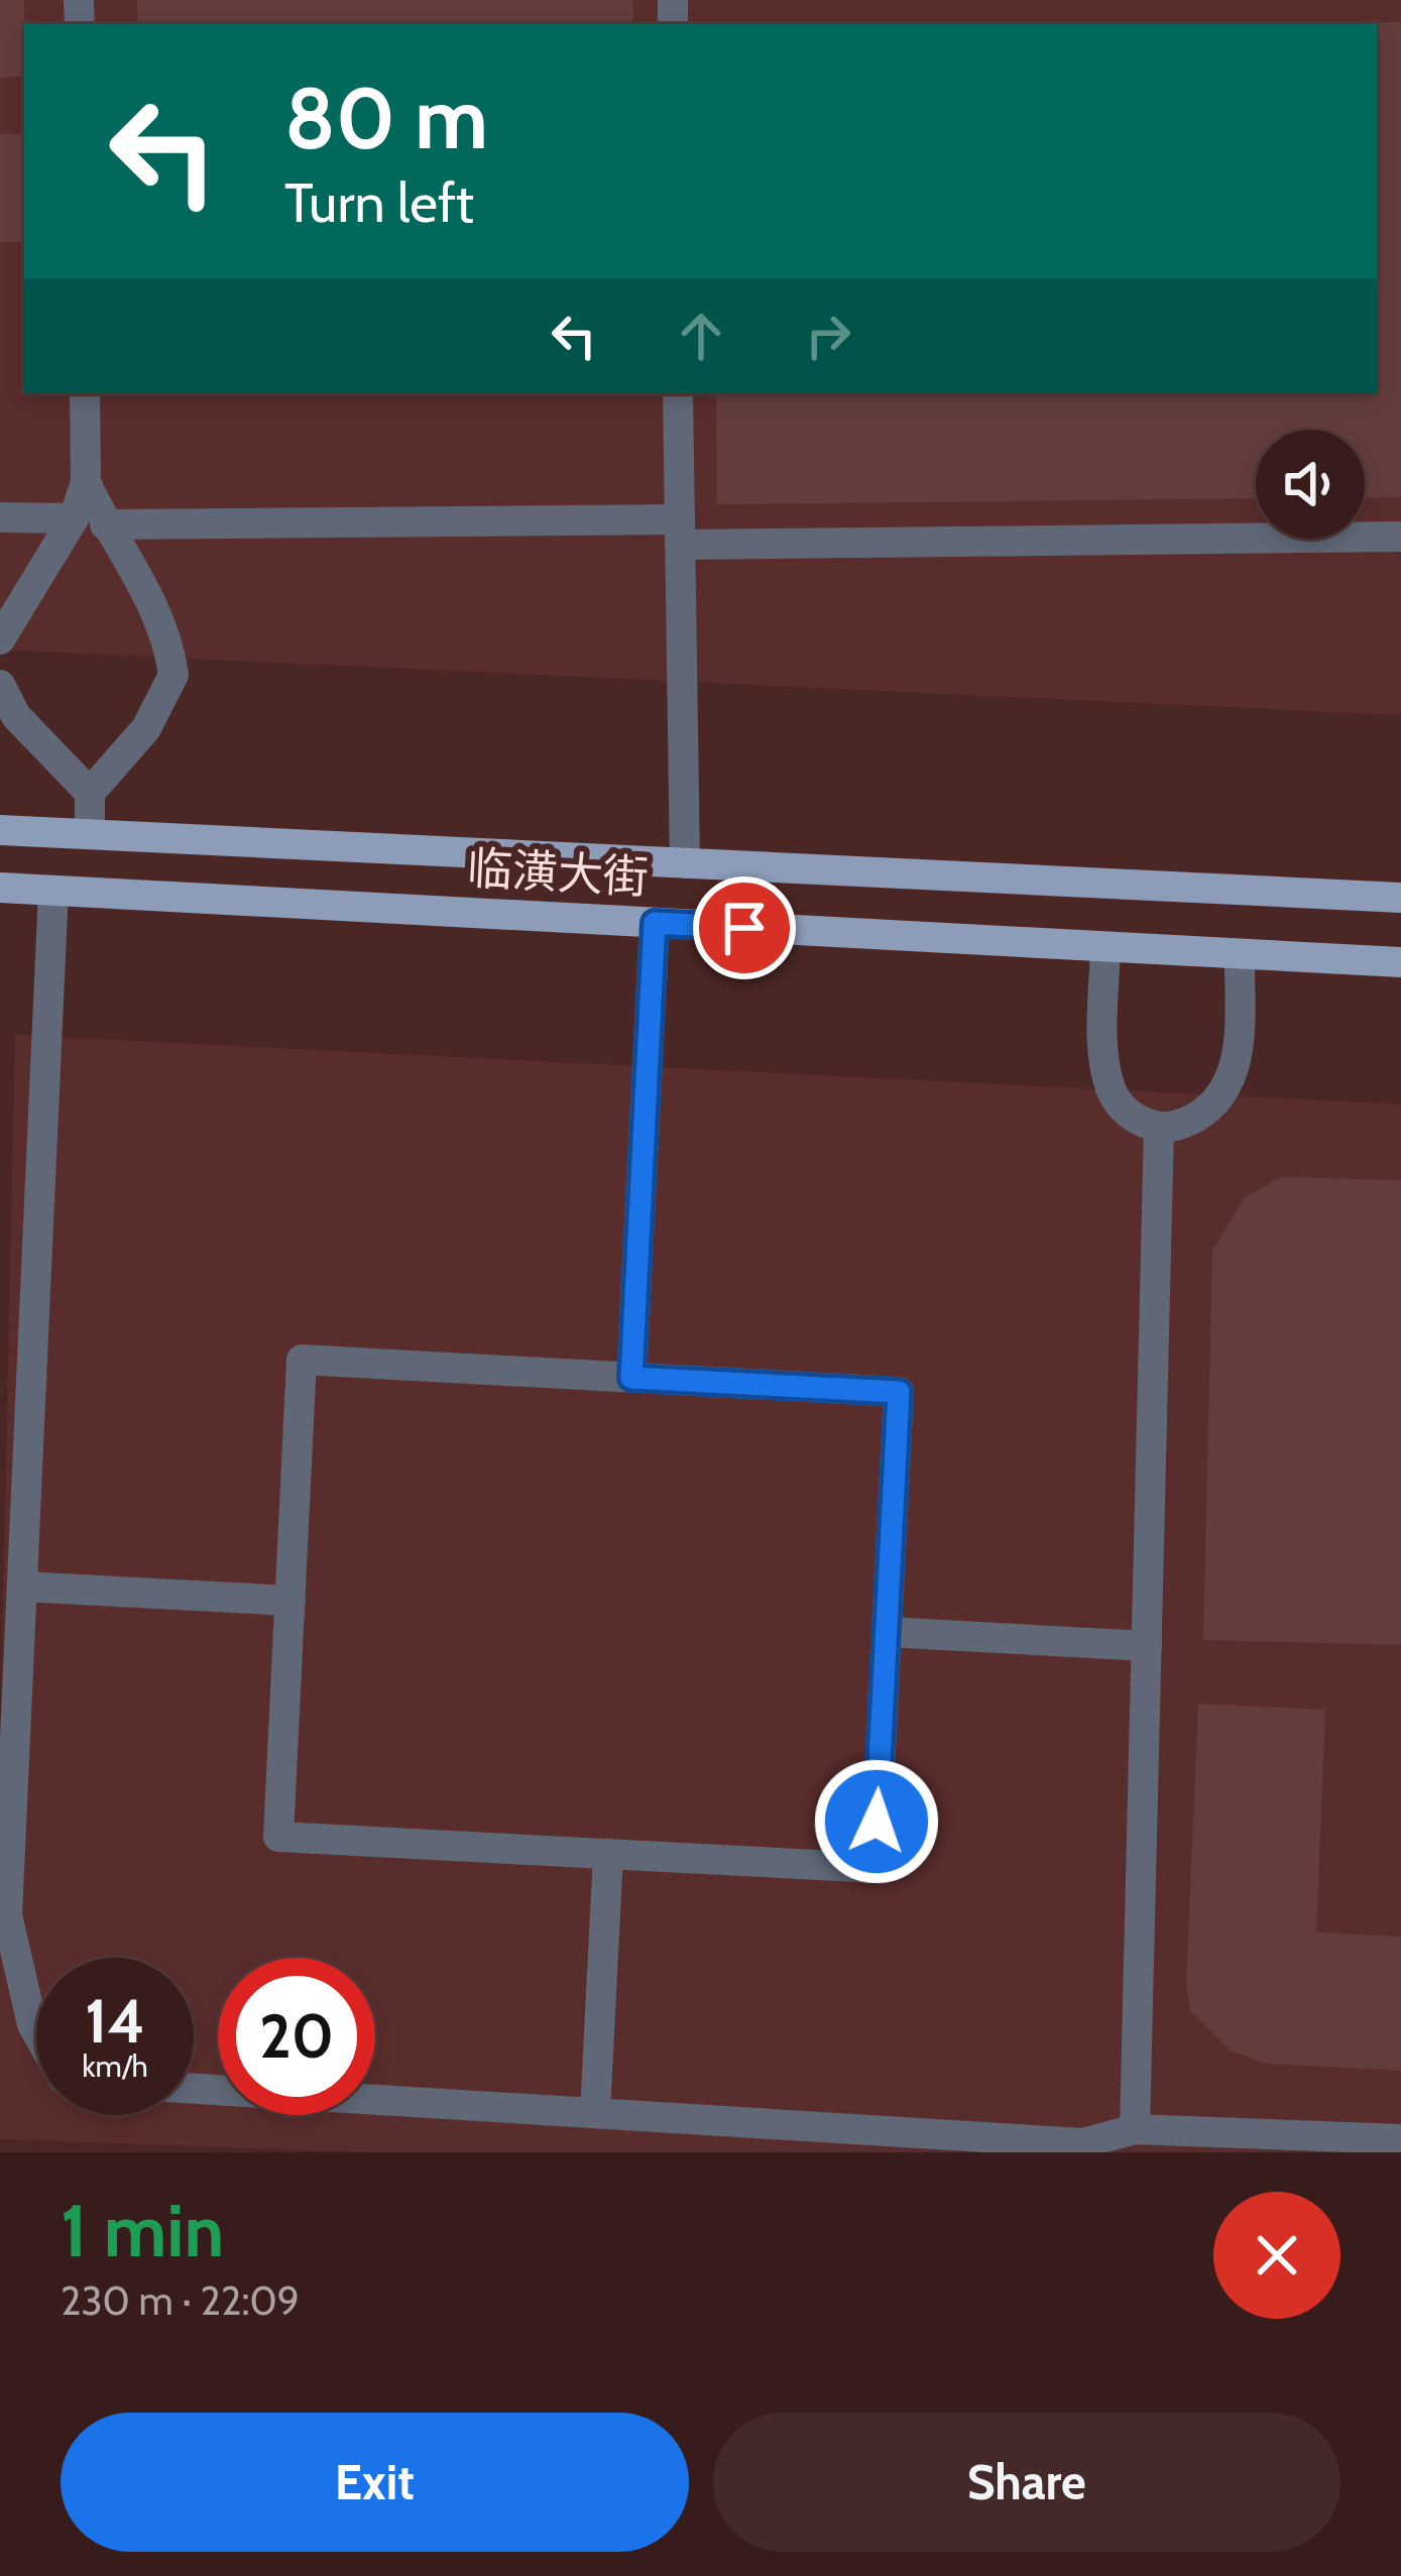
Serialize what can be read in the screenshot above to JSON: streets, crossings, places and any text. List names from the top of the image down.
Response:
{
  "streets": {
    "main road": ["临潢大街"]
  },
  "page": {
    "turn": ["80 m", "Turn left"],
    "speed": "14 km/h",
    "limit": "20",
    "heading": ["1 min", "230 m · 22:09"],
    "buttons": ["Exit", "Share"]
  }
}
